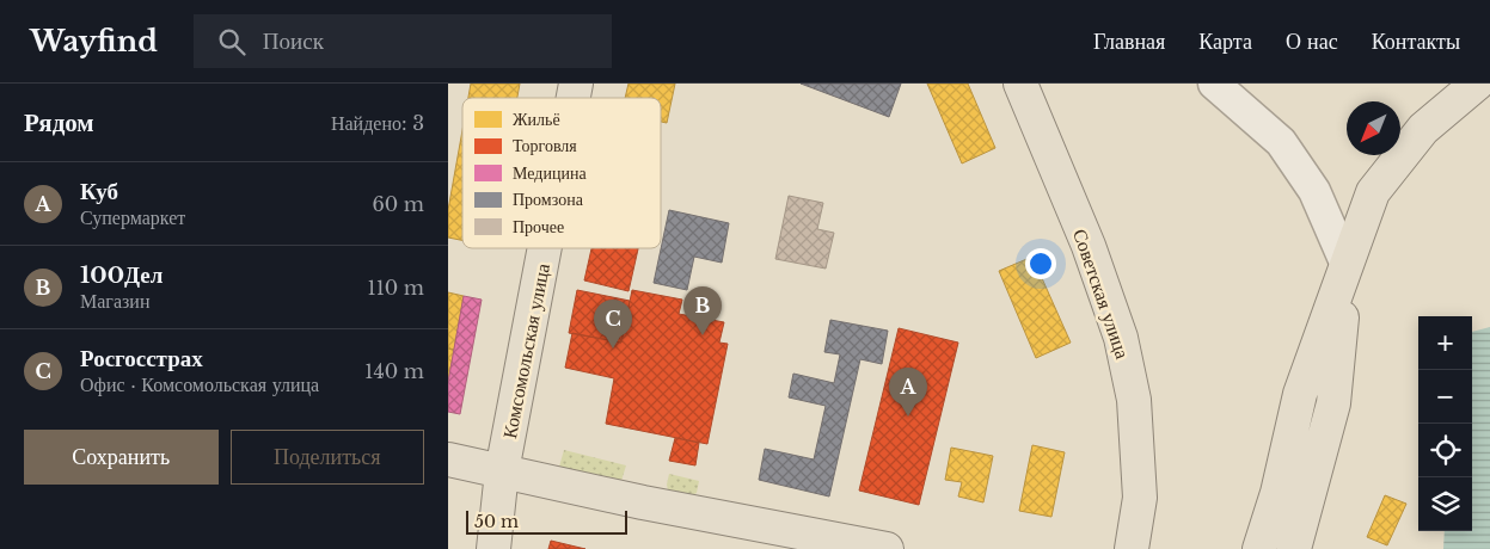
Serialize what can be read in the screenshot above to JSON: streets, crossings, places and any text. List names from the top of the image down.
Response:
{
  "streets": {
    "main road": ["Советская улица", "Комсомольская улица"]
  },
  "legend": [
    "Жильё",
    "Торговля",
    "Медицина",
    "Промзона",
    "Прочее"
  ],
  "scale_bar": "50 m",
  "north": "bottom left",
  "page": {
    "header": "Wayfind",
    "search": "Поиск",
    "nav": [
      "Главная",
      "Карта",
      "О нас",
      "Контакты"
    ],
    "heading": ["Рядом", "Найдено: 3"],
    "list": [
      {
        "mark": "A",
        "name": "Куб",
        "note": "Супермаркет",
        "value": "60 m"
      },
      {
        "mark": "B",
        "name": "100Дел",
        "note": "Магазин",
        "value": "110 m"
      },
      {
        "mark": "C",
        "name": "Росгосстрах",
        "note": "Офис · Комсомольская улица",
        "value": "140 m"
      }
    ],
    "pins": ["B", "C", "A"],
    "map_buttons": ["+", "−"],
    "buttons": ["Сохранить", "Поделиться"],
    "scale": "50 m"
  }
}
